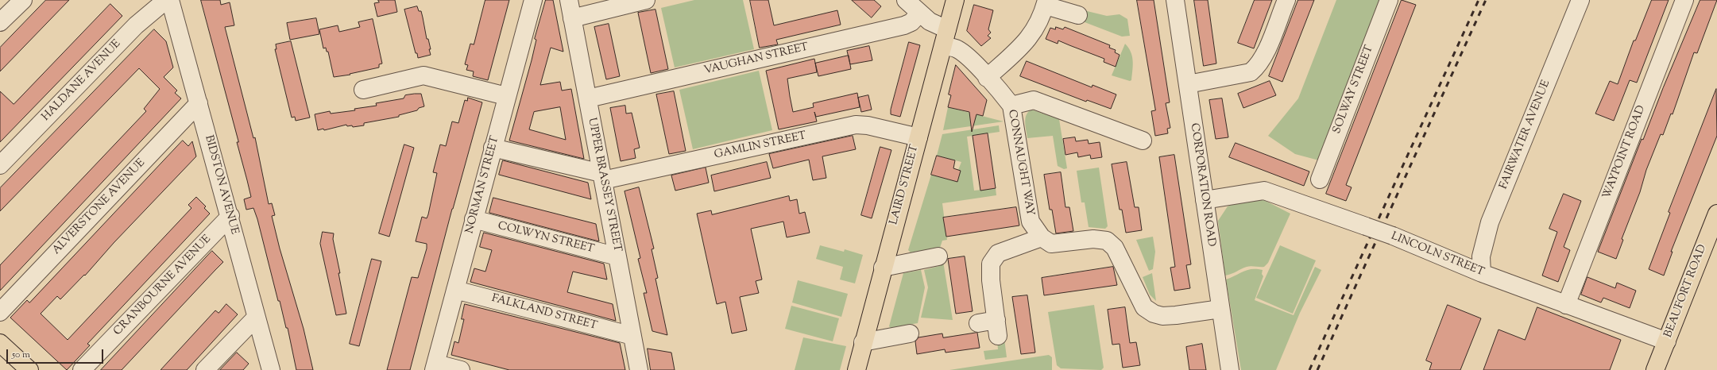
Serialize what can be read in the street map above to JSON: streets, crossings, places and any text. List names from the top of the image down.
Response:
{
  "streets": {
    "main road": ["LAIRD STREET", "BEAUFORT ROAD"],
    "street": [
      "VAUGHAN STREET",
      "HALDANE AVENUE",
      "SOLWAY STREET",
      "FAIRWATER AVENUE",
      "GAMLIN STREET",
      "WAYPOINT ROAD",
      "CONNAUGHT WAY",
      "BIDSTON AVENUE",
      "NORMAN STREET",
      "UPPER BRASSEY STREET",
      "CORPORATION ROAD",
      "ALVERSTONE AVENUE",
      "COLWYN STREET",
      "LINCOLN STREET",
      "CRANBOURNE AVENUE",
      "FALKLAND STREET"
    ]
  },
  "crossings": [
    ["VAUGHAN STREET", "UPPER BRASSEY STREET"],
    ["FAIRWATER AVENUE", "LINCOLN STREET"],
    ["GAMLIN STREET", "UPPER BRASSEY STREET"],
    ["GAMLIN STREET", "LAIRD STREET"],
    ["WAYPOINT ROAD", "LINCOLN STREET"],
    ["CONNAUGHT WAY", "LAIRD STREET"],
    ["BIDSTON AVENUE", "ALVERSTONE AVENUE"],
    ["BIDSTON AVENUE", "CRANBOURNE AVENUE"],
    ["NORMAN STREET", "COLWYN STREET"],
    ["NORMAN STREET", "FALKLAND STREET"],
    ["UPPER BRASSEY STREET", "COLWYN STREET"],
    ["UPPER BRASSEY STREET", "FALKLAND STREET"],
    ["CORPORATION ROAD", "LINCOLN STREET"],
    ["LINCOLN STREET", "BEAUFORT ROAD"]
  ],
  "scale_bar": "50 m"
}
